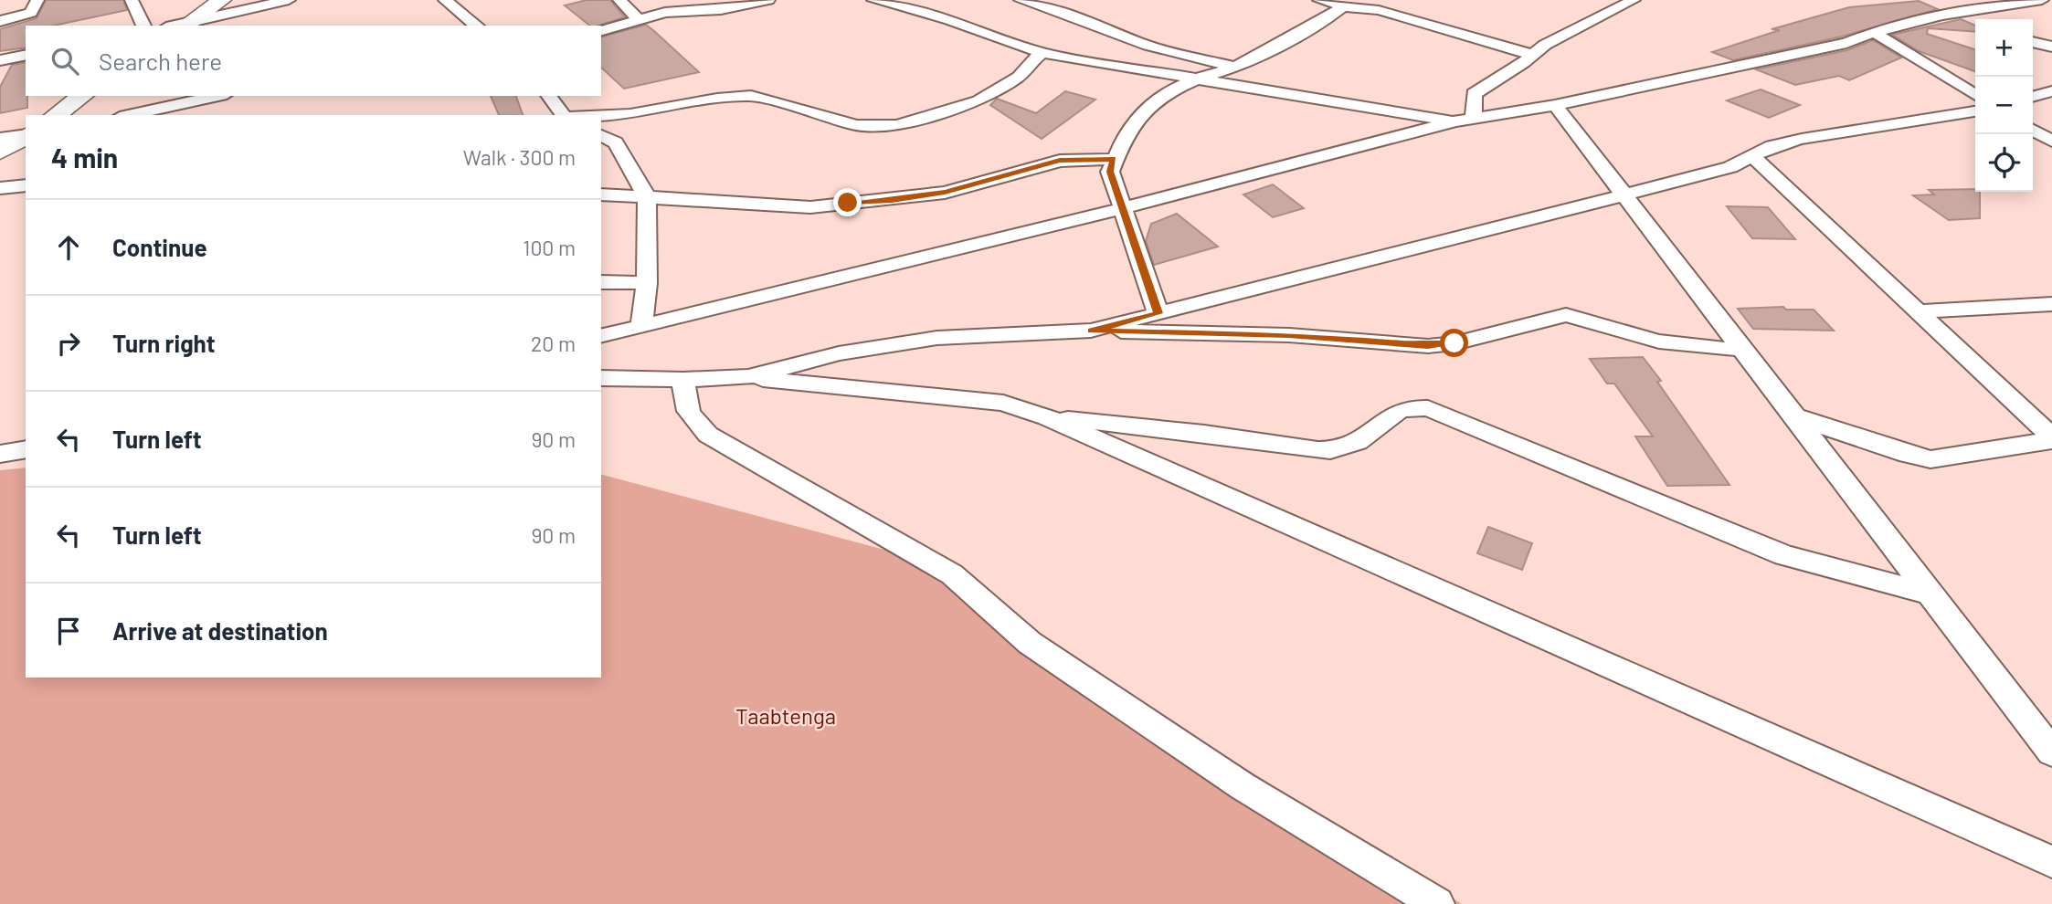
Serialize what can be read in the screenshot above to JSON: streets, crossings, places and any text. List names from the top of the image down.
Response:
{
  "parks": ["Taabtenga"],
  "page": {
    "map_buttons": ["+", "−"],
    "search": "Search here",
    "heading": ["4 min", "Walk · 300 m"],
    "list": [
      ["Continue", "100 m"],
      ["Turn right", "20 m"],
      ["Turn left", "90 m"],
      ["Turn left", "90 m"],
      "Arrive at destination"
    ]
  }
}
